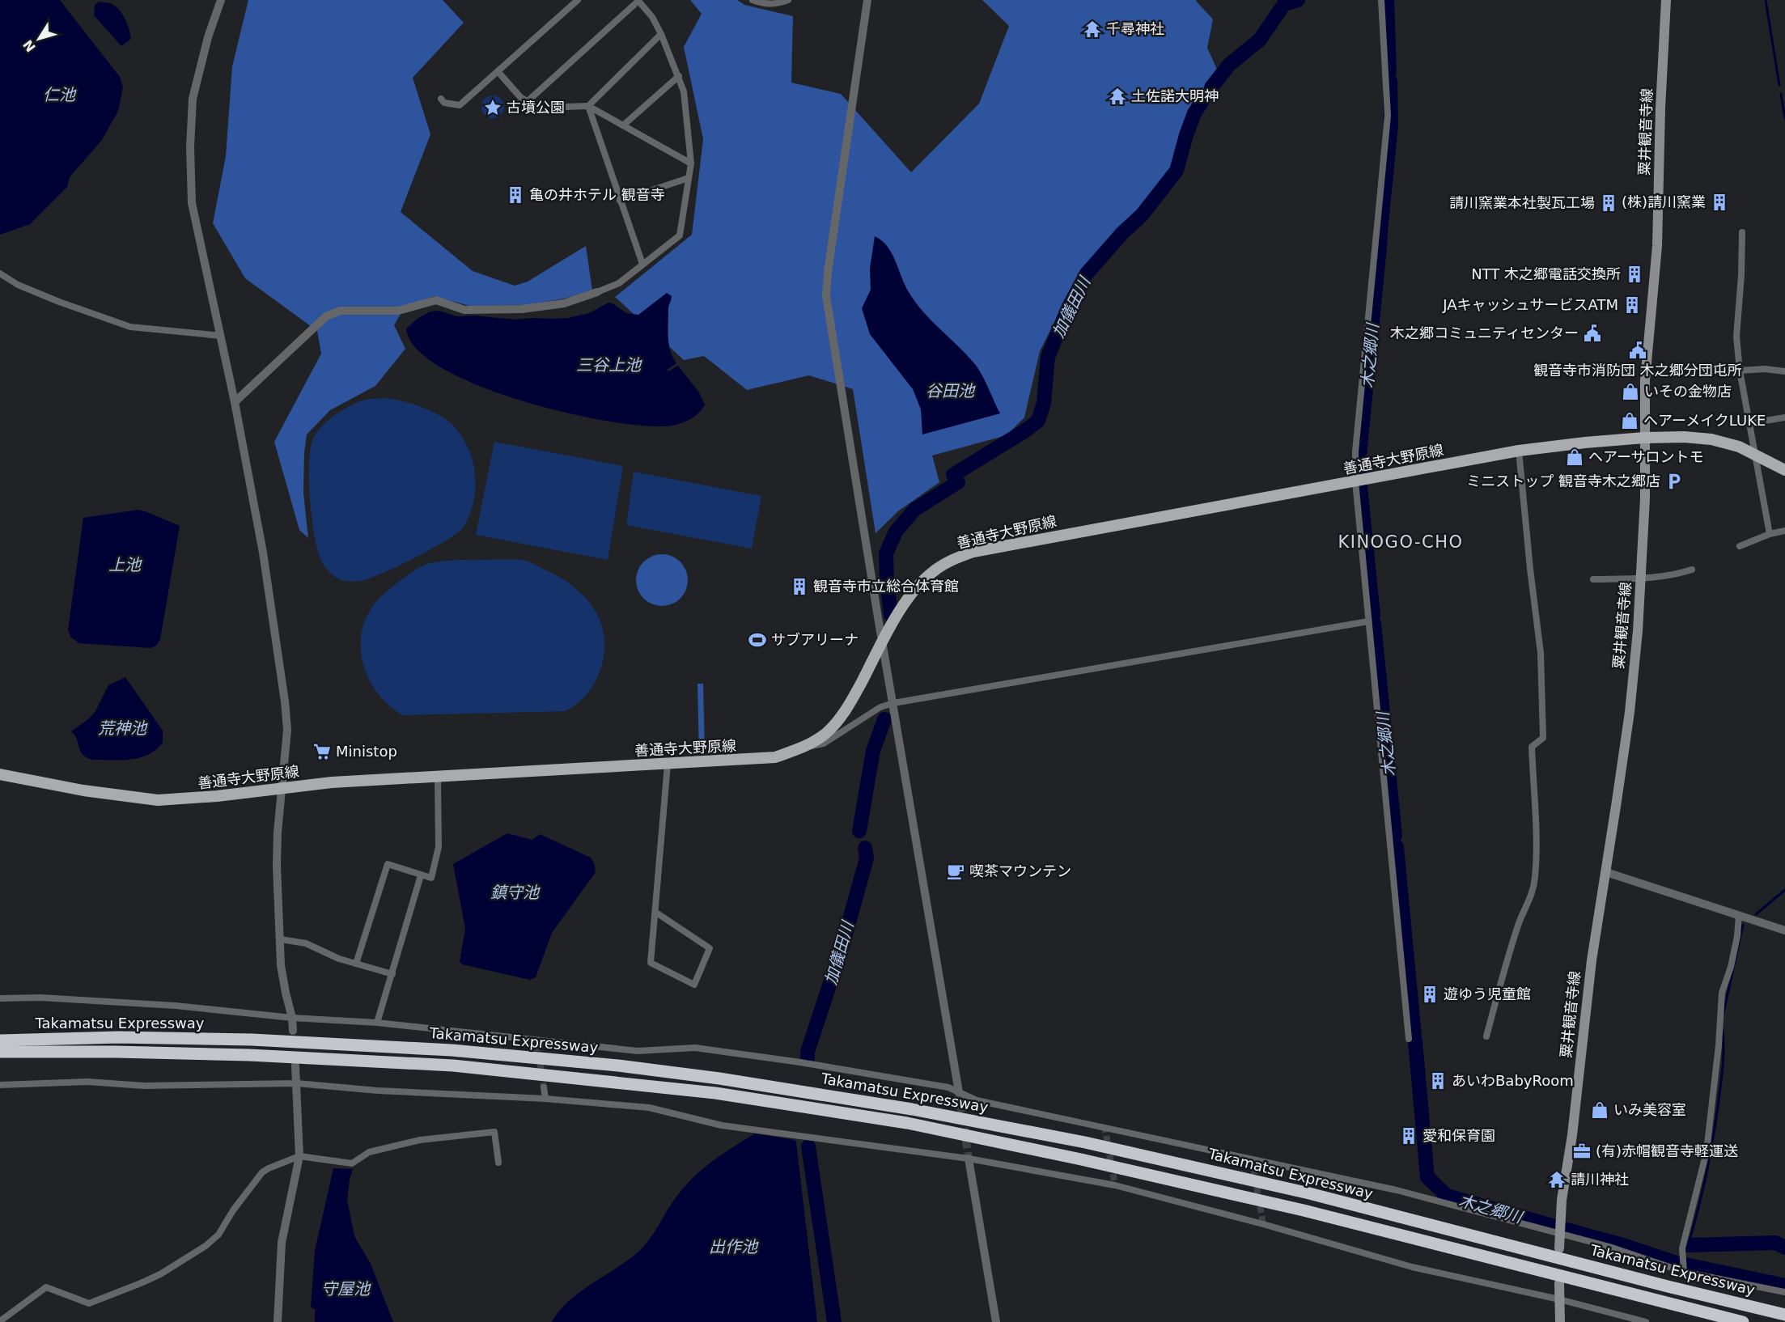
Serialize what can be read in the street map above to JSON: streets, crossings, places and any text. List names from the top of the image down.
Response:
{
  "streets": {
    "highway": ["Takamatsu Expressway"],
    "main road": ["粟井観音寺線", "善通寺大野原線"]
  },
  "crossings": [
    ["粟井観音寺線", "善通寺大野原線"]
  ],
  "districts": ["KINOGO-CHO"],
  "water": [
    "仁池",
    "加儀田川",
    "木之郷川",
    "三谷上池",
    "谷田池",
    "上池",
    "荒神池",
    "鎮守池",
    "出作池",
    "守屋池"
  ],
  "places": {
    "temple": ["千尋神社", "土佐諾大明神", "請川神社"],
    "place": ["古墳公園"],
    "building": [
      "亀の井ホテル 観音寺",
      "(株)請川窯業",
      "請川窯業本社製瓦工場",
      "NTT 木之郷電話交換所",
      "JAキャッシュサービスATM",
      "観音寺市立総合体育館",
      "遊ゆう児童館",
      "あいわBabyRoom",
      "愛和保育園"
    ],
    "public building": ["木之郷コミュニティセンター", "観音寺市消防団 木之郷分団屯所"],
    "shop": [
      "いその金物店",
      "ヘアーメイクLUKE",
      "ヘアーサロントモ",
      "いみ美容室"
    ],
    "parking": ["ミニストップ 観音寺木之郷店"],
    "sports": ["サブアリーナ"],
    "supermarket": ["Ministop"],
    "cafe": ["喫茶マウンテン"],
    "office": ["(有)赤帽観音寺軽運送"]
  },
  "north": "bottom left"
}
